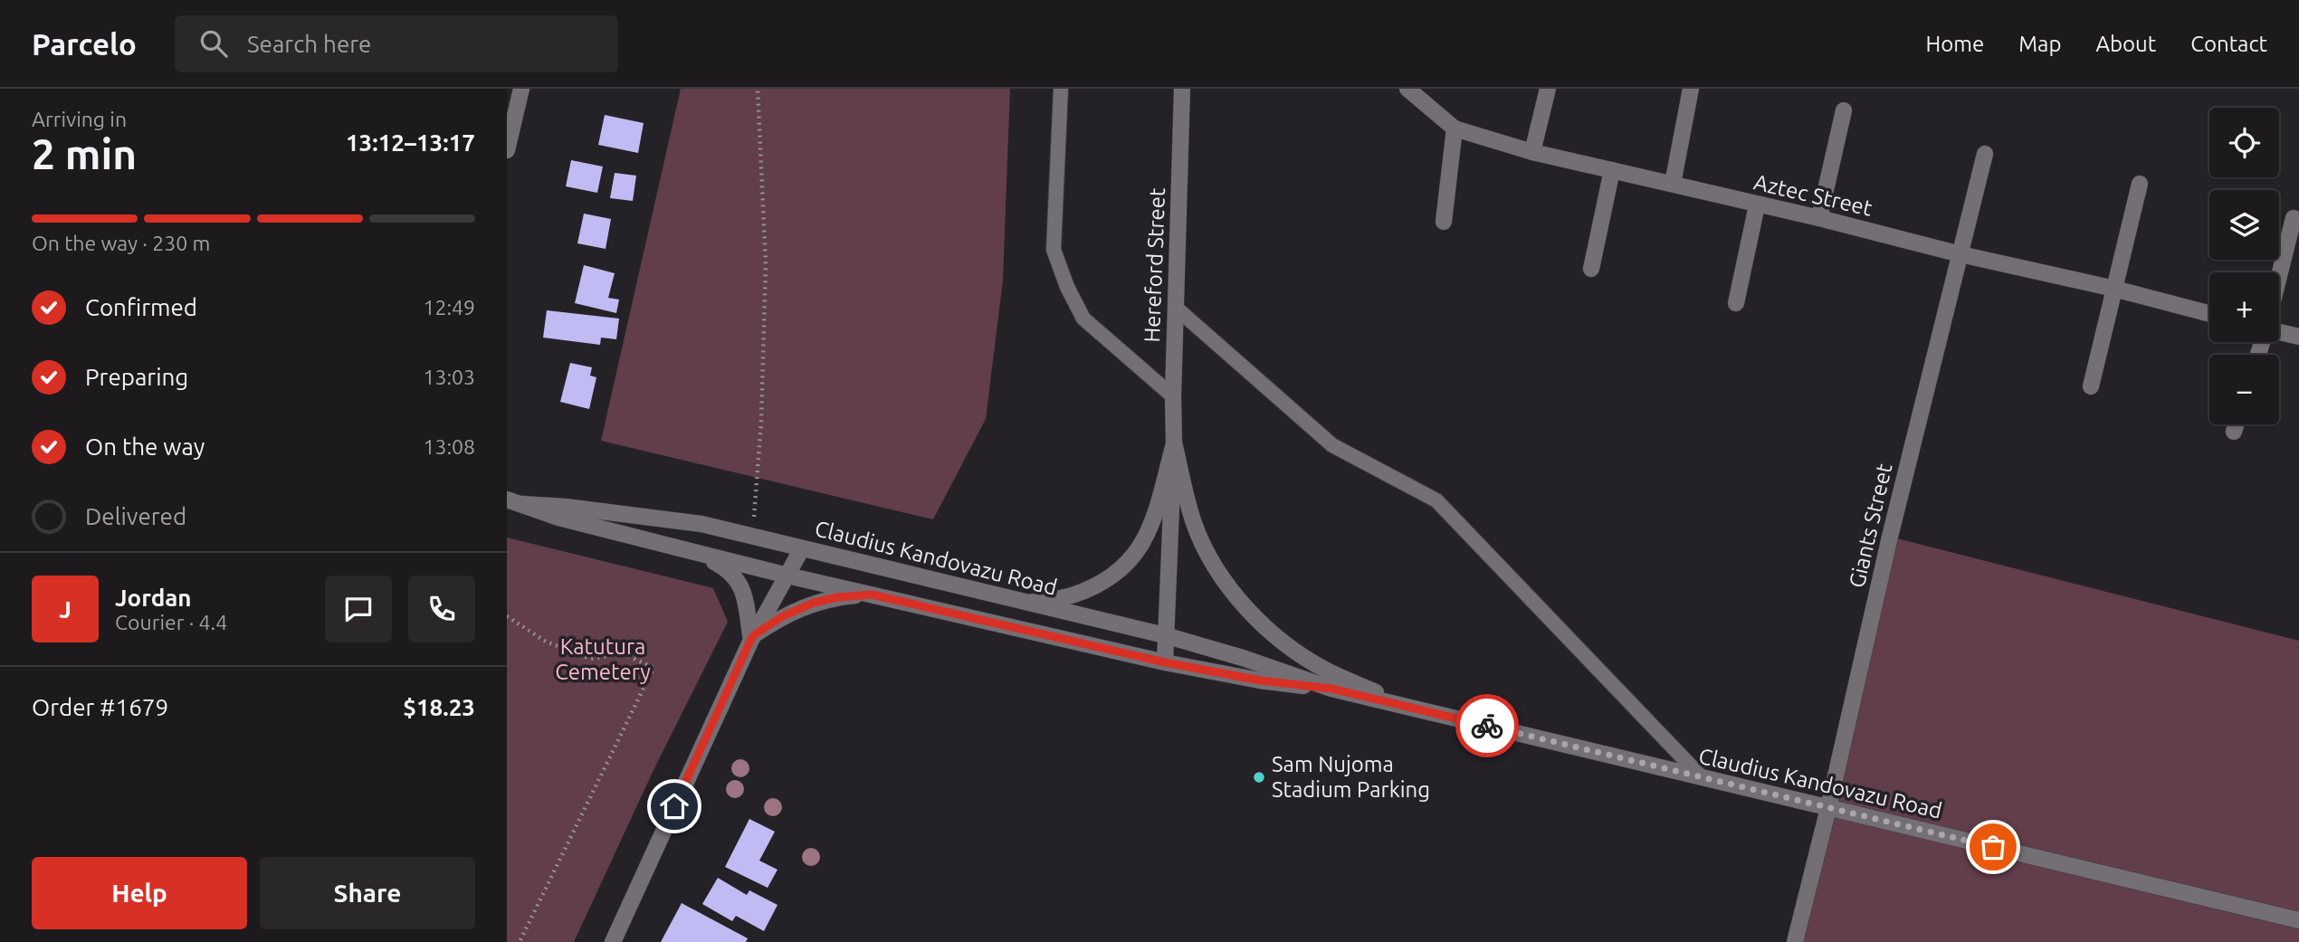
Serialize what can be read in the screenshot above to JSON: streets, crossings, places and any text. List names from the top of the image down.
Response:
{
  "streets": {
    "street": [
      "Aztec Street",
      "Hereford Street",
      "Giants Street",
      "Claudius Kandovazu Road"
    ]
  },
  "crossings": [
    ["Aztec Street", "Giants Street"],
    ["Giants Street", "Claudius Kandovazu Road"]
  ],
  "parks": ["Katutura Cemetery"],
  "places": ["Sam Nujoma Stadium Parking"],
  "page": {
    "header": "Parcelo",
    "search": "Search here",
    "nav": [
      "Home",
      "Map",
      "About",
      "Contact"
    ],
    "heading": ["2 min", "Arriving in", "13:12–13:17"],
    "panel": [
      "Jordan",
      "Courier · 4.4",
      "Order #1679",
      "$18.23"
    ],
    "map_buttons": ["+", "−"],
    "bar": "On the way · 230 m",
    "list": [
      ["Confirmed", "12:49"],
      ["Preparing", "13:03"],
      ["On the way", "13:08"],
      "Delivered"
    ],
    "round": "J",
    "buttons": ["Help", "Share"]
  }
}
